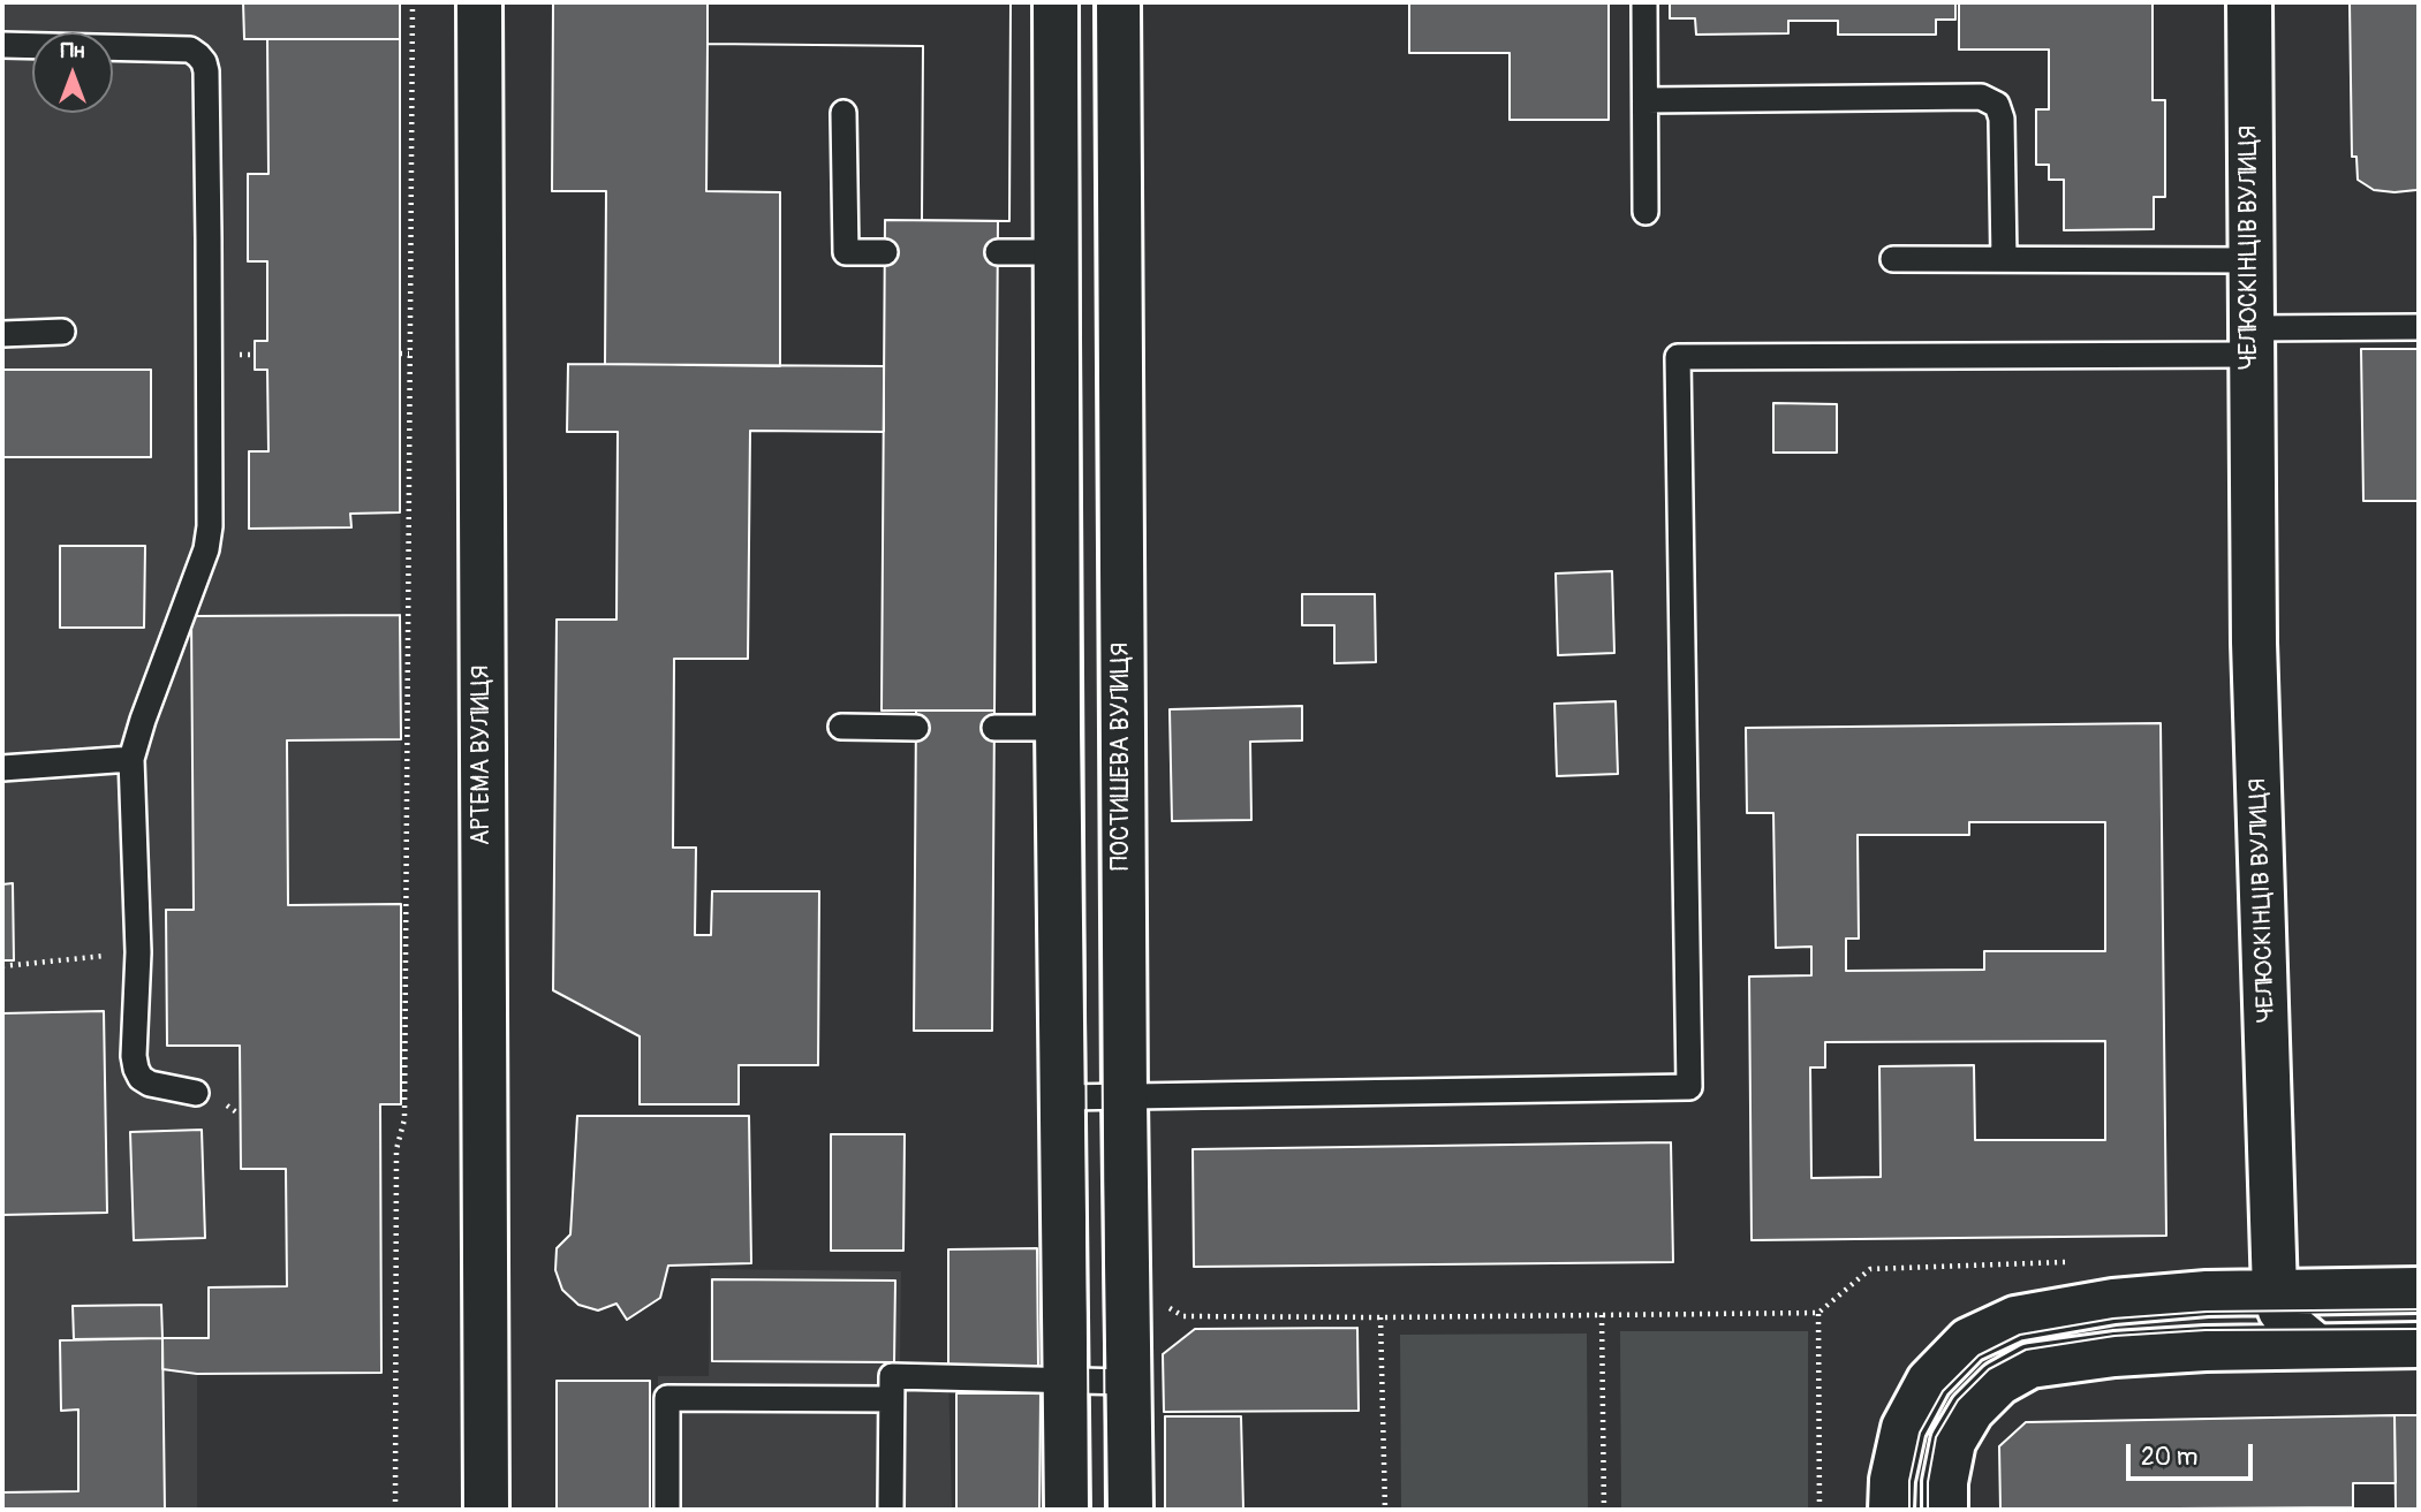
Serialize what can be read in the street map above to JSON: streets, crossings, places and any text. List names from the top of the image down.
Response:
{
  "streets": {
    "street": ["ЧЕЛЮСКІНЦІВ ВУЛИЦЯ", "АРТЕМА ВУЛИЦЯ", "ПОСТИШЕВА ВУЛИЦЯ"]
  },
  "scale_bar": "20 m",
  "north": "top"
}
